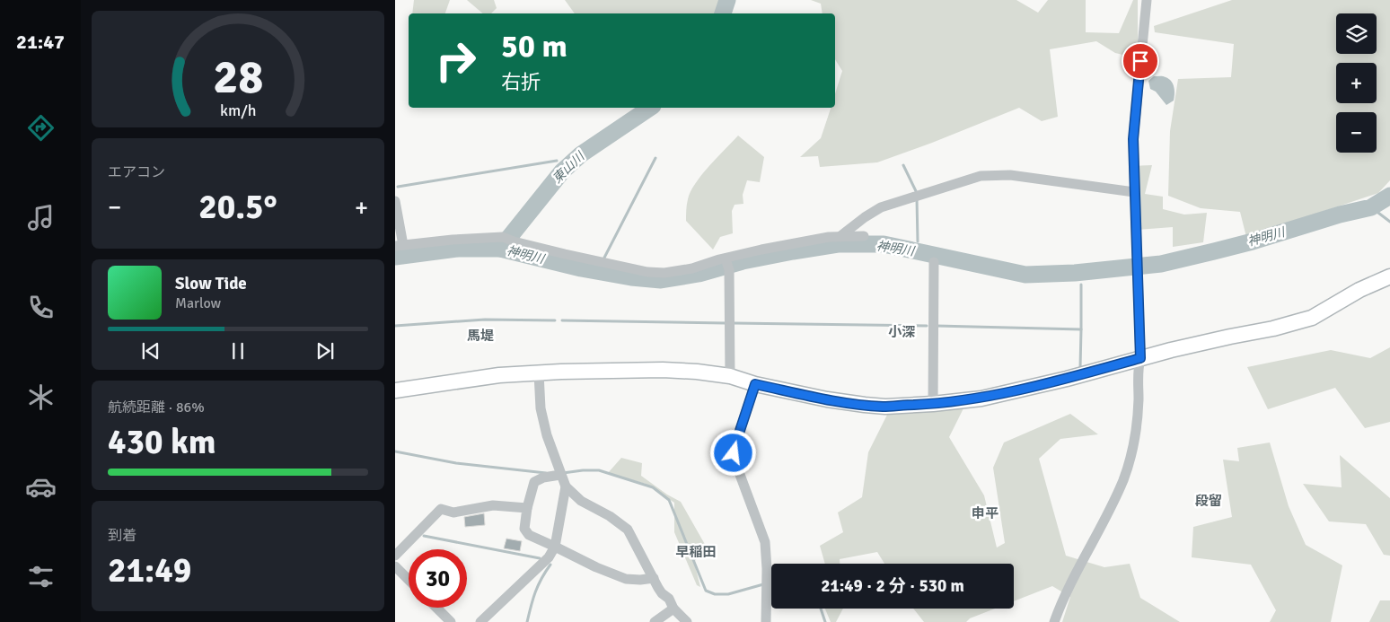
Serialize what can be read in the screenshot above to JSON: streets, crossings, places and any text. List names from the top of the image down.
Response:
{
  "districts": [
    "小深",
    "馬堤",
    "段留",
    "申平",
    "早稲田"
  ],
  "water": ["東山川", "神明川"],
  "page": {
    "tabs": "21:47",
    "map_buttons": ["+", "−"],
    "turn": ["50 m", "右折"],
    "tile": [
      "エアコン",
      ["航続距離 · 86%", "430 km"],
      ["到着", "21:49"]
    ],
    "heat": ["−", "20.5°", "+"],
    "song": ["Slow Tide", "Marlow"],
    "limit": "30",
    "trip": "21:49 · 2 分 · 530 m",
    "gauge": ["28", "km/h"]
  }
}
